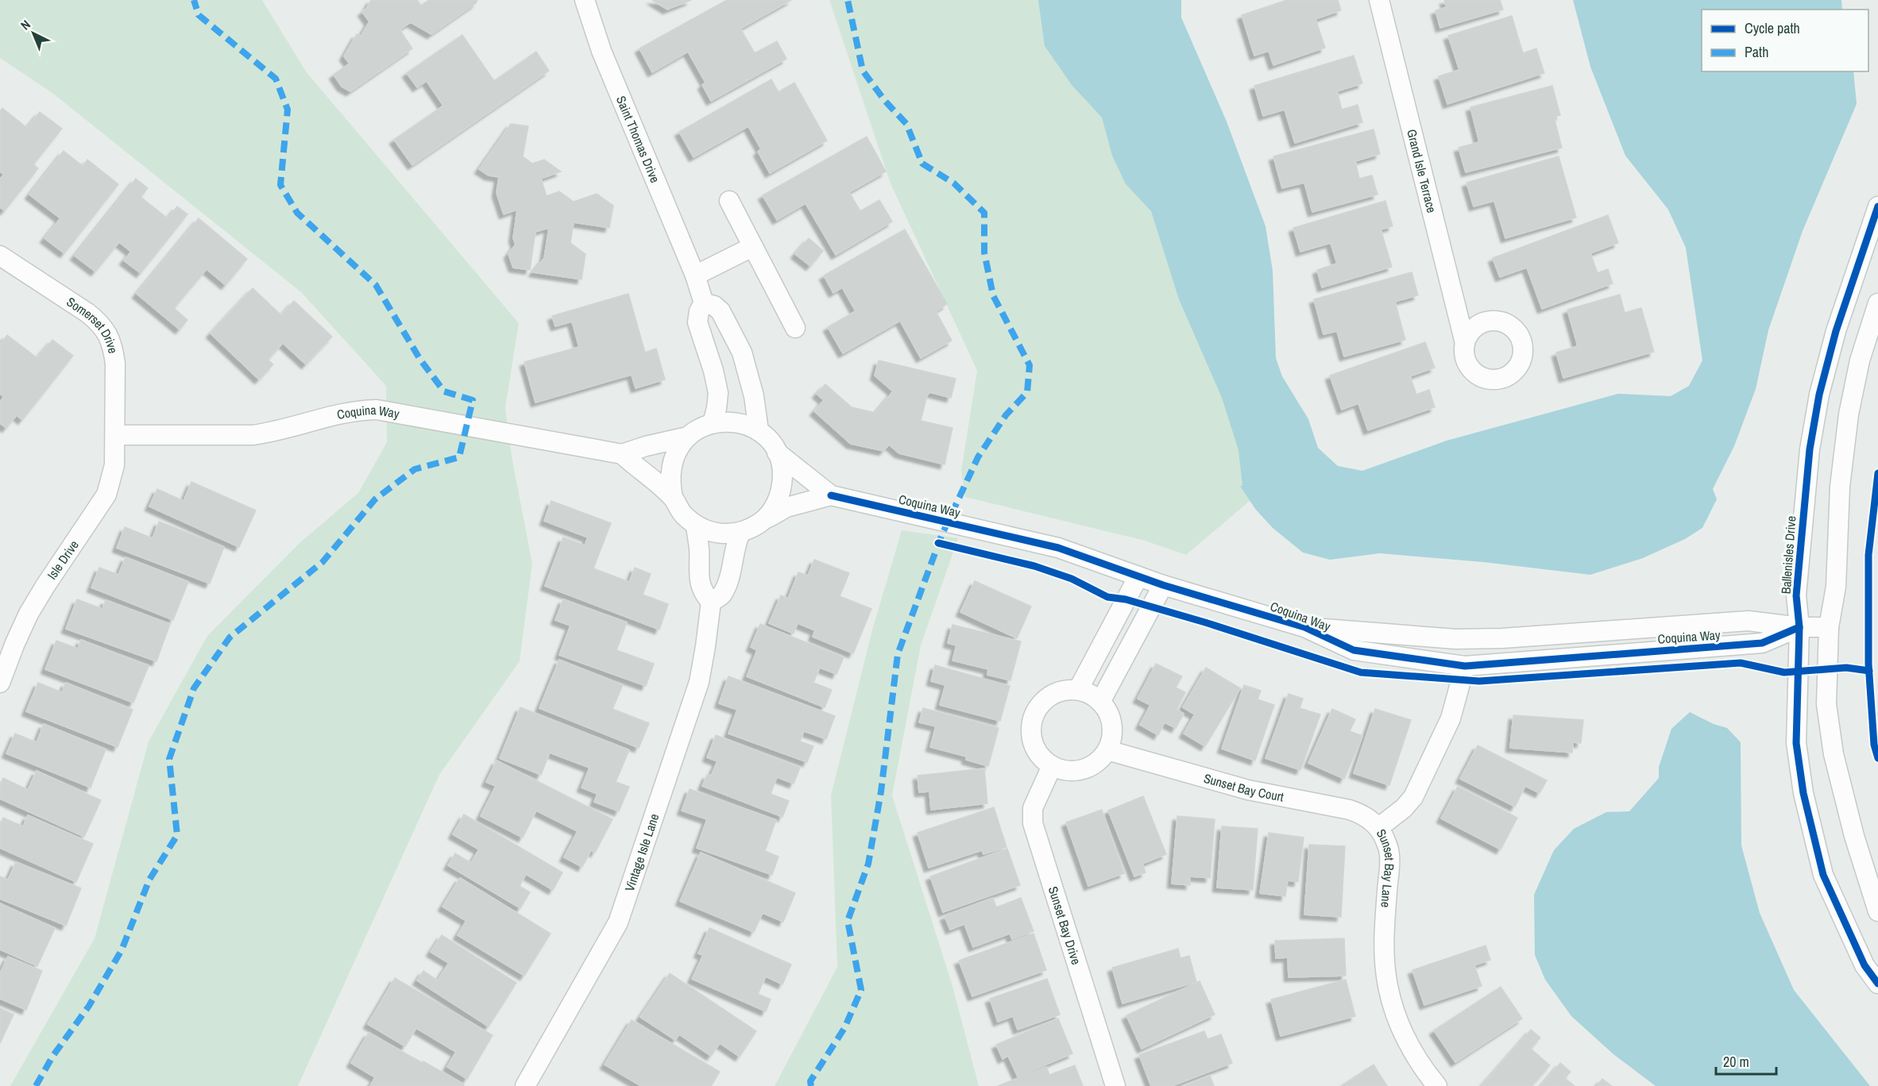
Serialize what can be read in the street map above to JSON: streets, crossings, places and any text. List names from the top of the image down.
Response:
{
  "streets": {
    "street": [
      "Saint Thomas Drive",
      "Grand Isle Terrace",
      "Somerset Drive",
      "Coquina Way",
      "Ballenisles Drive",
      "Isle Drive",
      "Sunset Bay Court",
      "Vintage Isle Lane",
      "Sunset Bay Lane",
      "Sunset Bay Drive"
    ]
  },
  "crossings": [
    ["Somerset Drive", "Coquina Way"],
    ["Somerset Drive", "Isle Drive"],
    ["Coquina Way", "Ballenisles Drive"],
    ["Coquina Way", "Isle Drive"],
    ["Coquina Way", "Sunset Bay Lane"],
    ["Sunset Bay Court", "Sunset Bay Lane"],
    ["Sunset Bay Court", "Sunset Bay Drive"]
  ],
  "legend": ["Cycle path", "Path"],
  "scale_bar": "20 m",
  "north": "top left"
}
